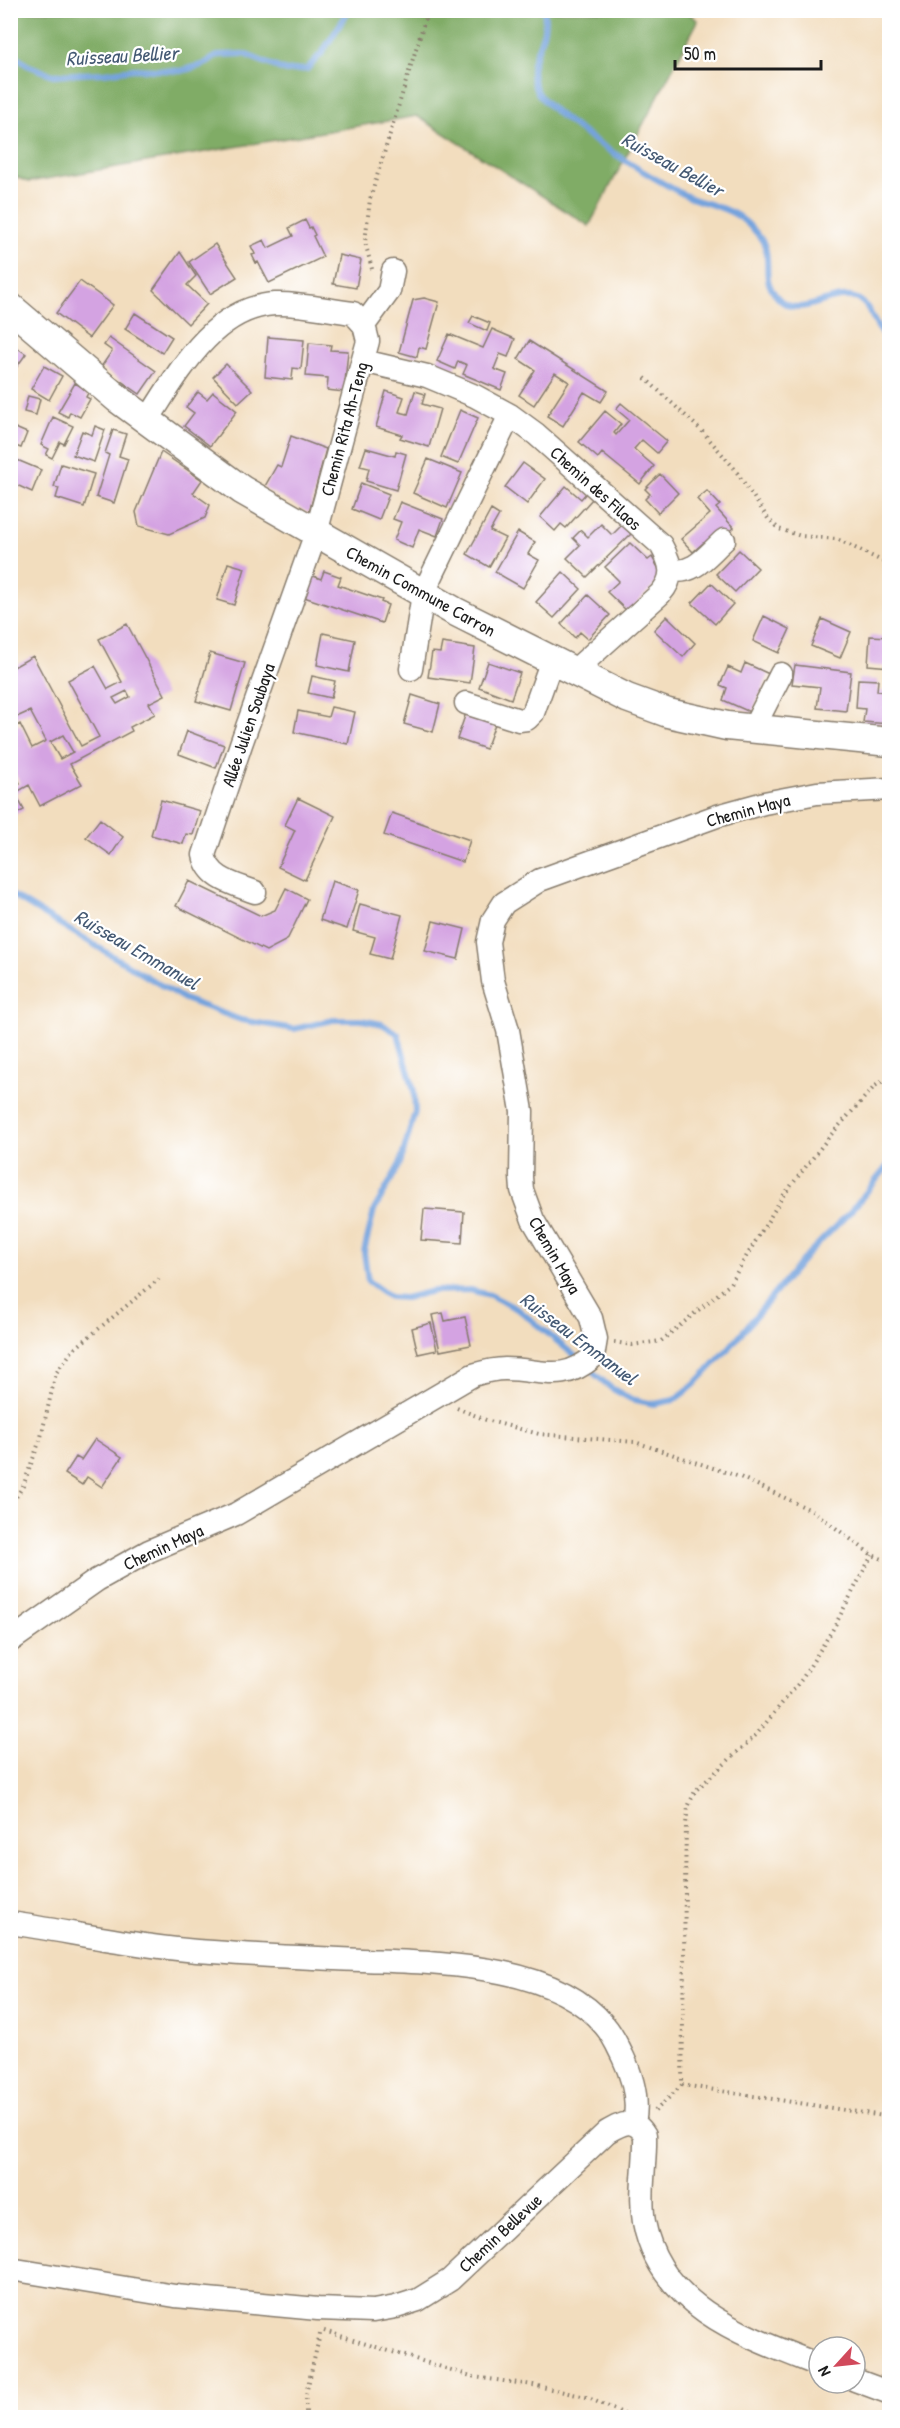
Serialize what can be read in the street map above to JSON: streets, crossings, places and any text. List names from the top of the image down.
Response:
{
  "streets": {
    "street": [
      "Chemin Rita Ah-Teng",
      "Chemin des Filaos",
      "Chemin Commune Carron",
      "Allée Julien Soubaya",
      "Chemin Maya",
      "Chemin Bellevue"
    ]
  },
  "crossings": [
    ["Chemin Rita Ah-Teng", "Chemin des Filaos"],
    ["Chemin Rita Ah-Teng", "Chemin Commune Carron"],
    ["Chemin Rita Ah-Teng", "Allée Julien Soubaya"],
    ["Chemin Commune Carron", "Allée Julien Soubaya"]
  ],
  "water": ["Ruisseau Bellier", "Ruisseau Emmanuel"],
  "scale_bar": "50 m",
  "north": "bottom left"
}
